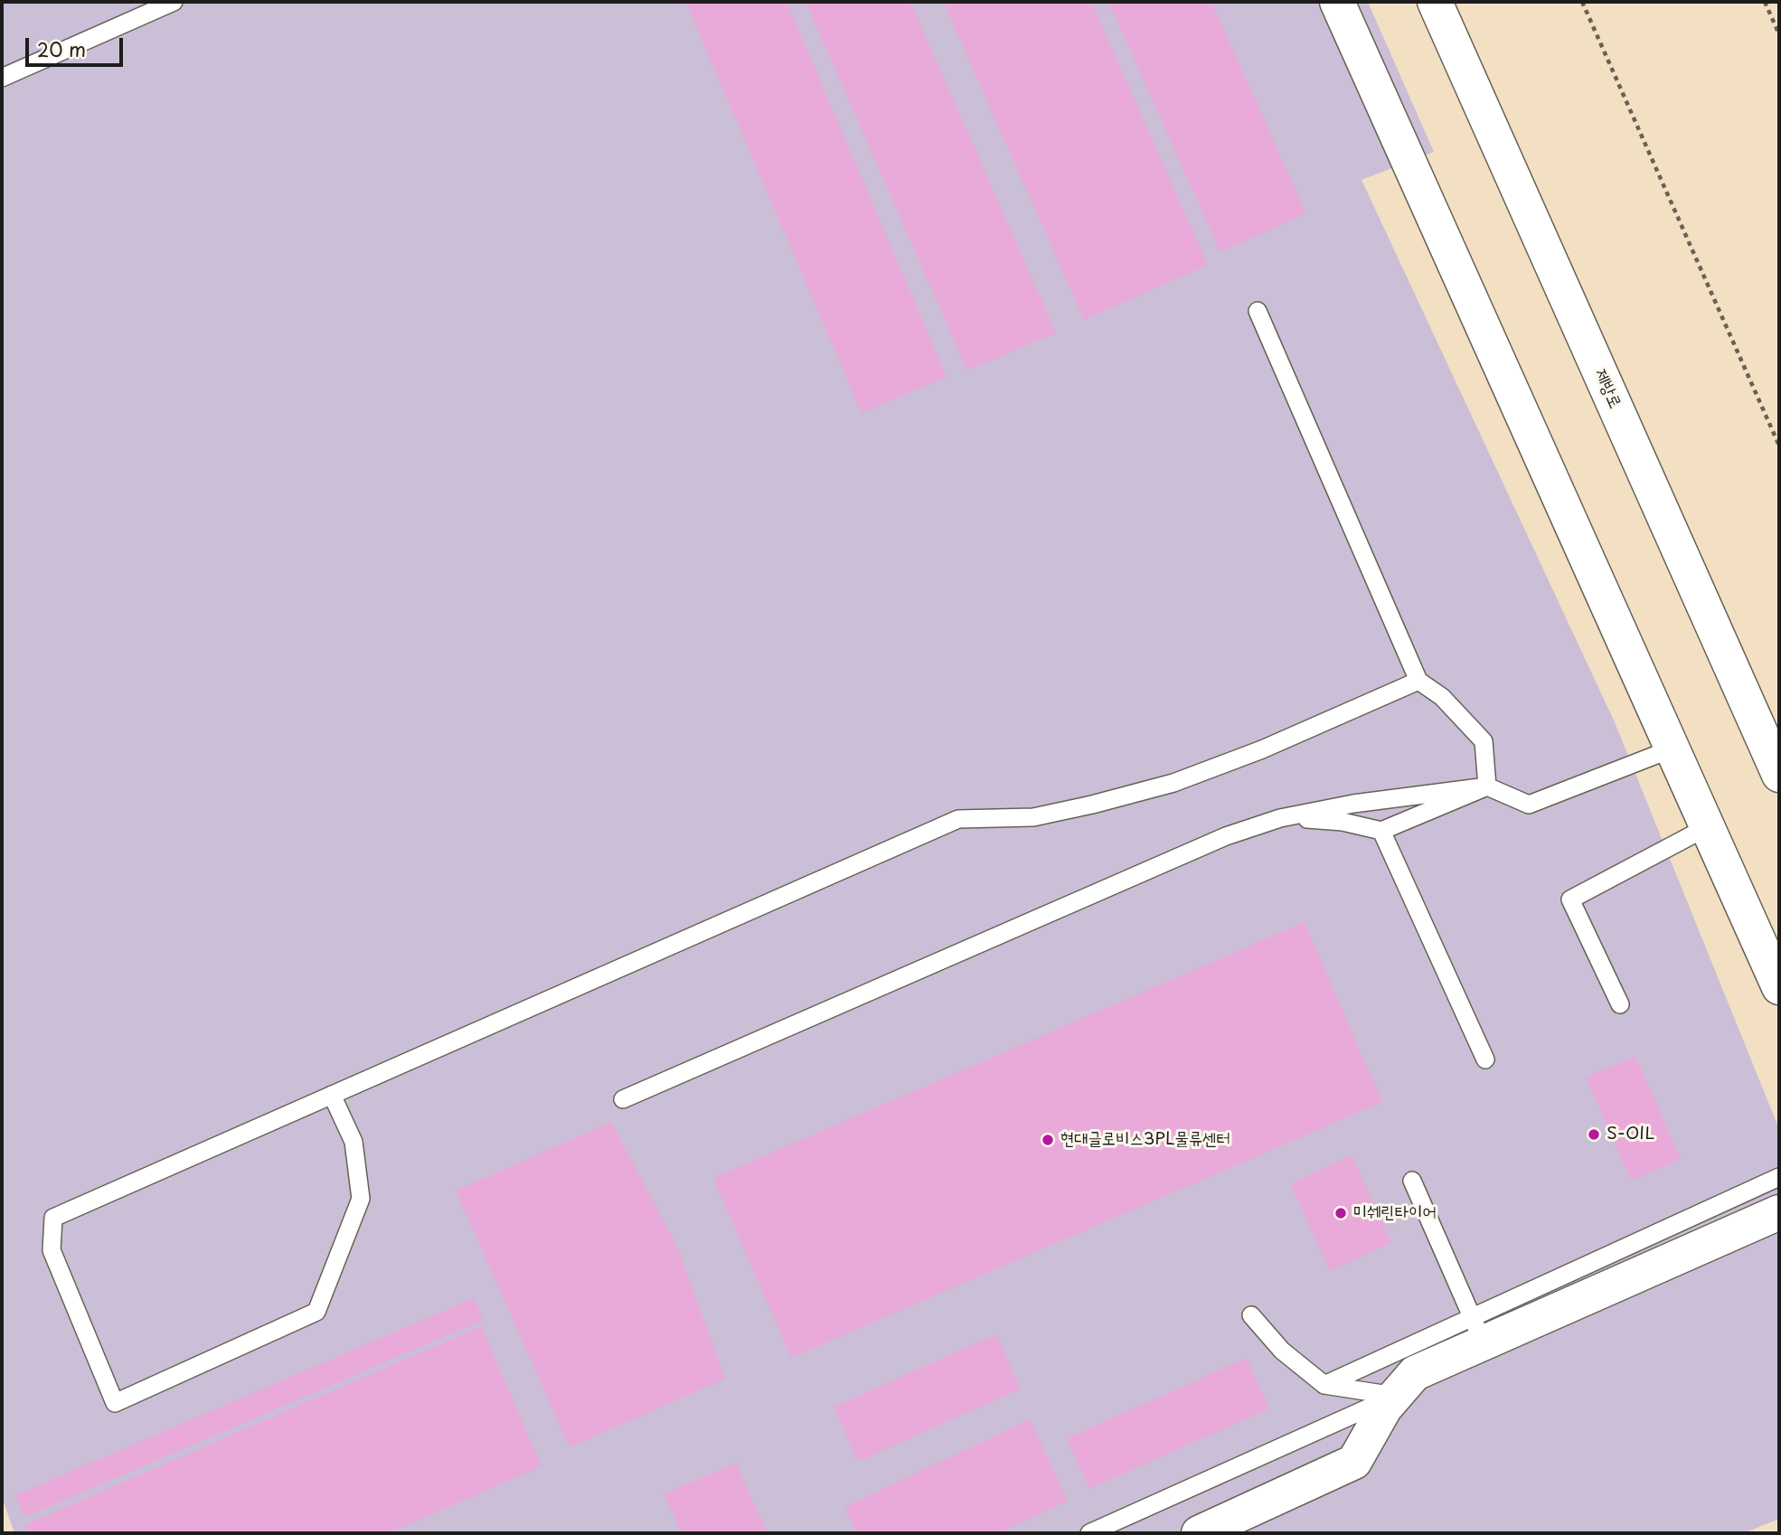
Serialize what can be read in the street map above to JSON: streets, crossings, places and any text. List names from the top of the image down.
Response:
{
  "streets": {
    "street": ["제방로"]
  },
  "places": ["S-OIL", "현대글로비스3PL물류센터", "미쉐린타이어"],
  "scale_bar": "20 m"
}
